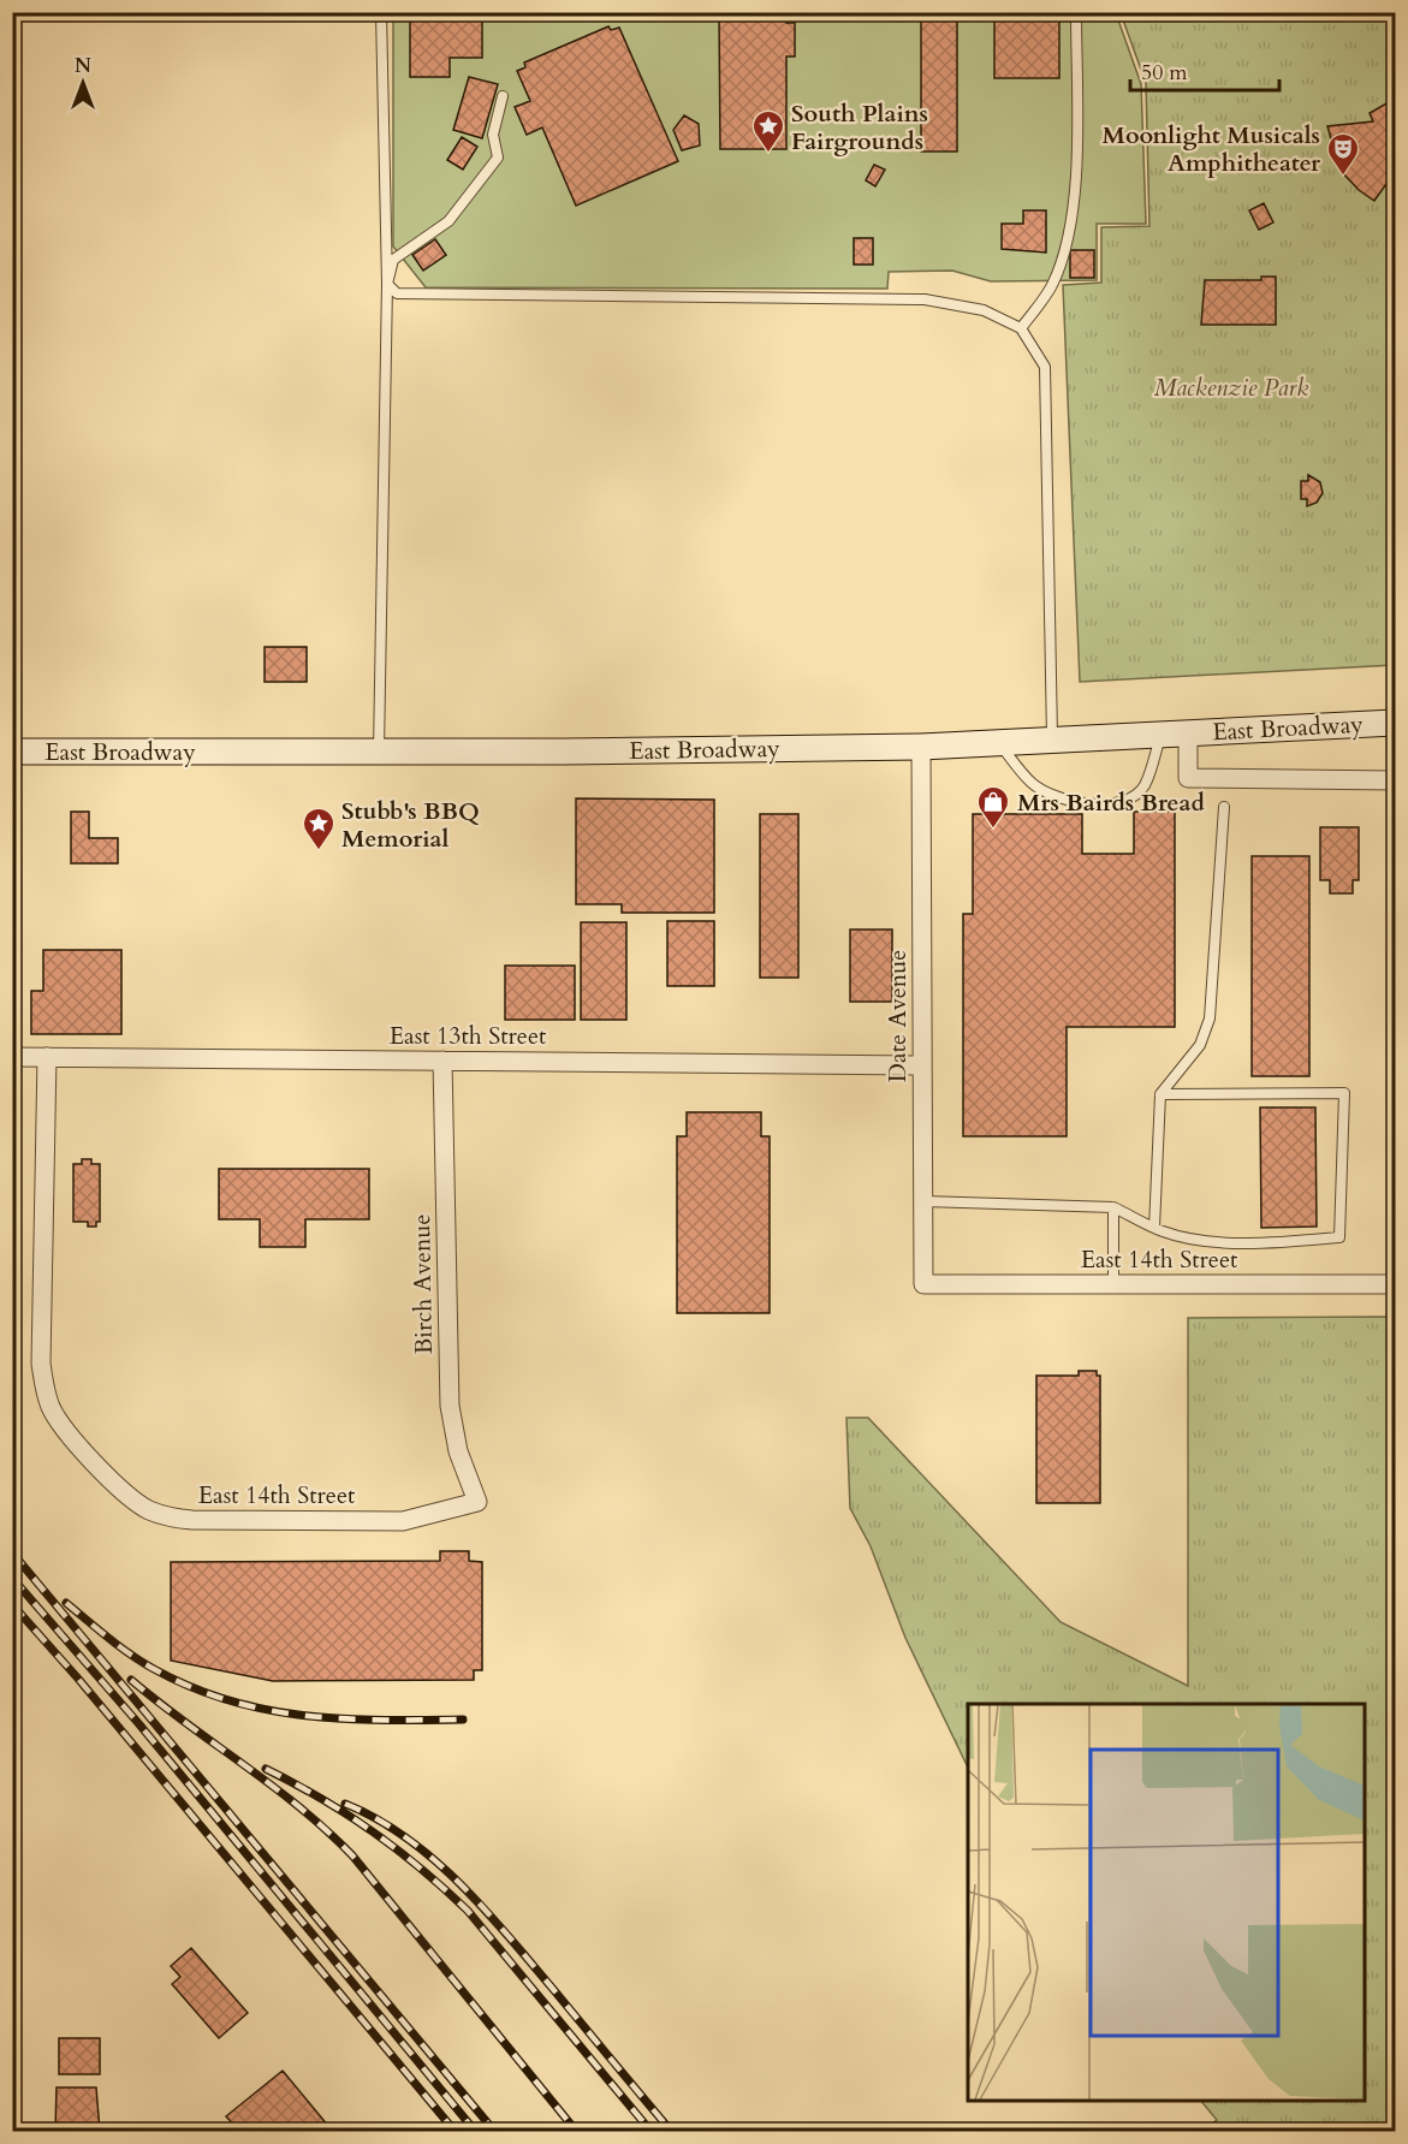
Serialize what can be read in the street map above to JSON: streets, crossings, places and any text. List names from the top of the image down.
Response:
{
  "streets": {
    "main road": ["East Broadway"],
    "street": [
      "Date Avenue",
      "East 13th Street",
      "East 14th Street",
      "Birch Avenue"
    ]
  },
  "crossings": [
    ["East Broadway", "Date Avenue"],
    ["Date Avenue", "East 13th Street"],
    ["Date Avenue", "East 14th Street"],
    ["East 13th Street", "East 14th Street"],
    ["East 13th Street", "Birch Avenue"],
    ["East 14th Street", "Birch Avenue"]
  ],
  "parks": ["Mackenzie Park"],
  "places": {
    "place": ["South Plains Fairgrounds", "Stubb's BBQ Memorial"],
    "theatre": ["Moonlight Musicals Amphitheater"],
    "shop": ["Mrs Bairds Bread"]
  },
  "scale_bar": "50 m",
  "north": "top"
}
